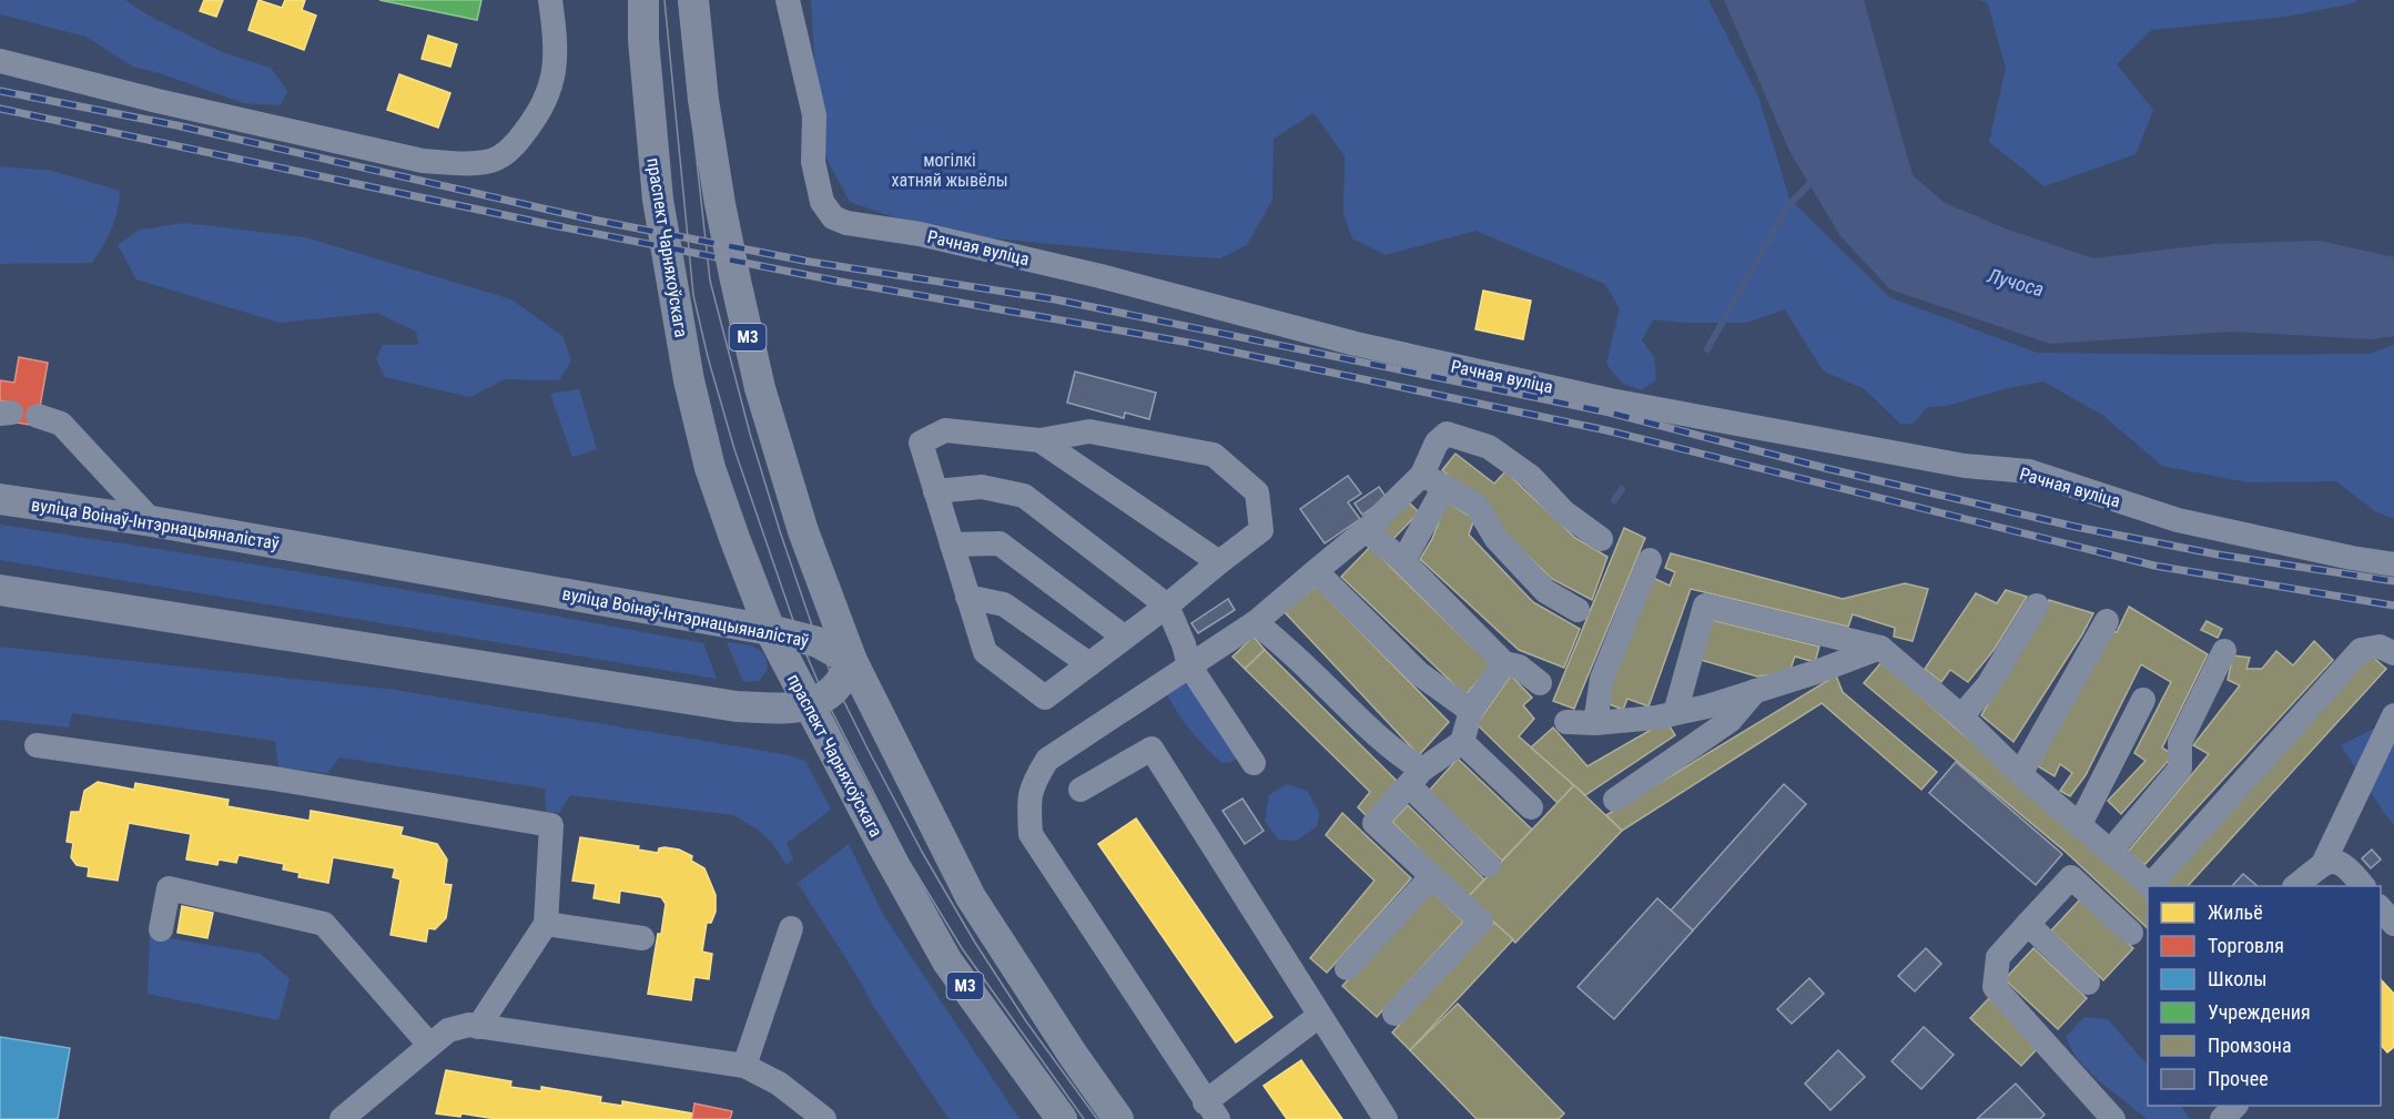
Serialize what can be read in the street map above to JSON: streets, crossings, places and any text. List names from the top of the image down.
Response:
{
  "streets": {
    "main road": ["праспект Чарняхоўскага", "М3", "вуліца Воінаў-Інтэрнацыяналістаў"],
    "street": ["Рачная вуліца"]
  },
  "crossings": [
    ["праспект Чарняхоўскага", "вуліца Воінаў-Інтэрнацыяналістаў"],
    ["М3", "вуліца Воінаў-Інтэрнацыяналістаў"]
  ],
  "water": ["Лучоса"],
  "parks": ["могілкі хатняй жывёлы"],
  "legend": [
    "Жильё",
    "Торговля",
    "Школы",
    "Учреждения",
    "Промзона",
    "Прочее"
  ]
}
